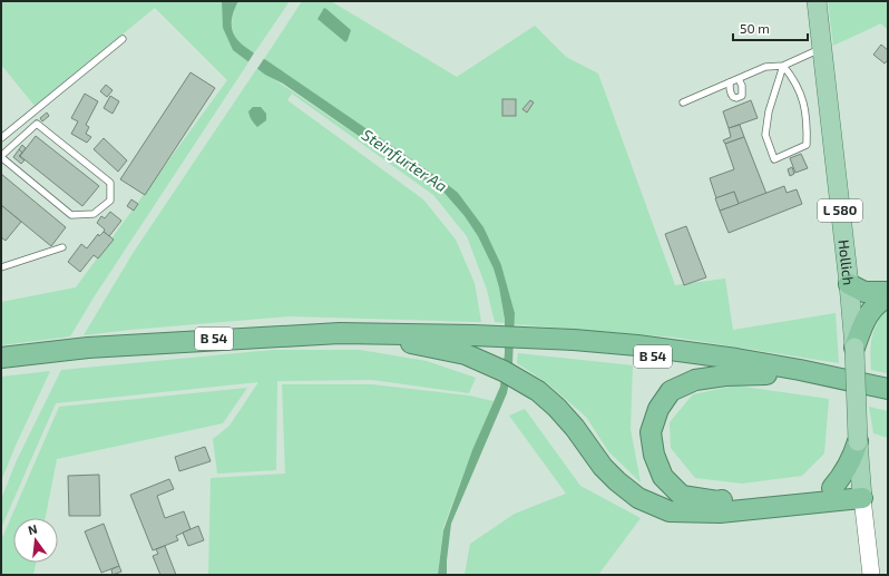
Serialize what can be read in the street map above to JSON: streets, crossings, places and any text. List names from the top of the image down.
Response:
{
  "streets": {
    "highway": ["B 54"],
    "main road": ["L 580", "Hollich"]
  },
  "crossings": [
    ["L 580", "Hollich"]
  ],
  "water": ["Steinfurter Aa"],
  "scale_bar": "50 m",
  "north": "top"
}
